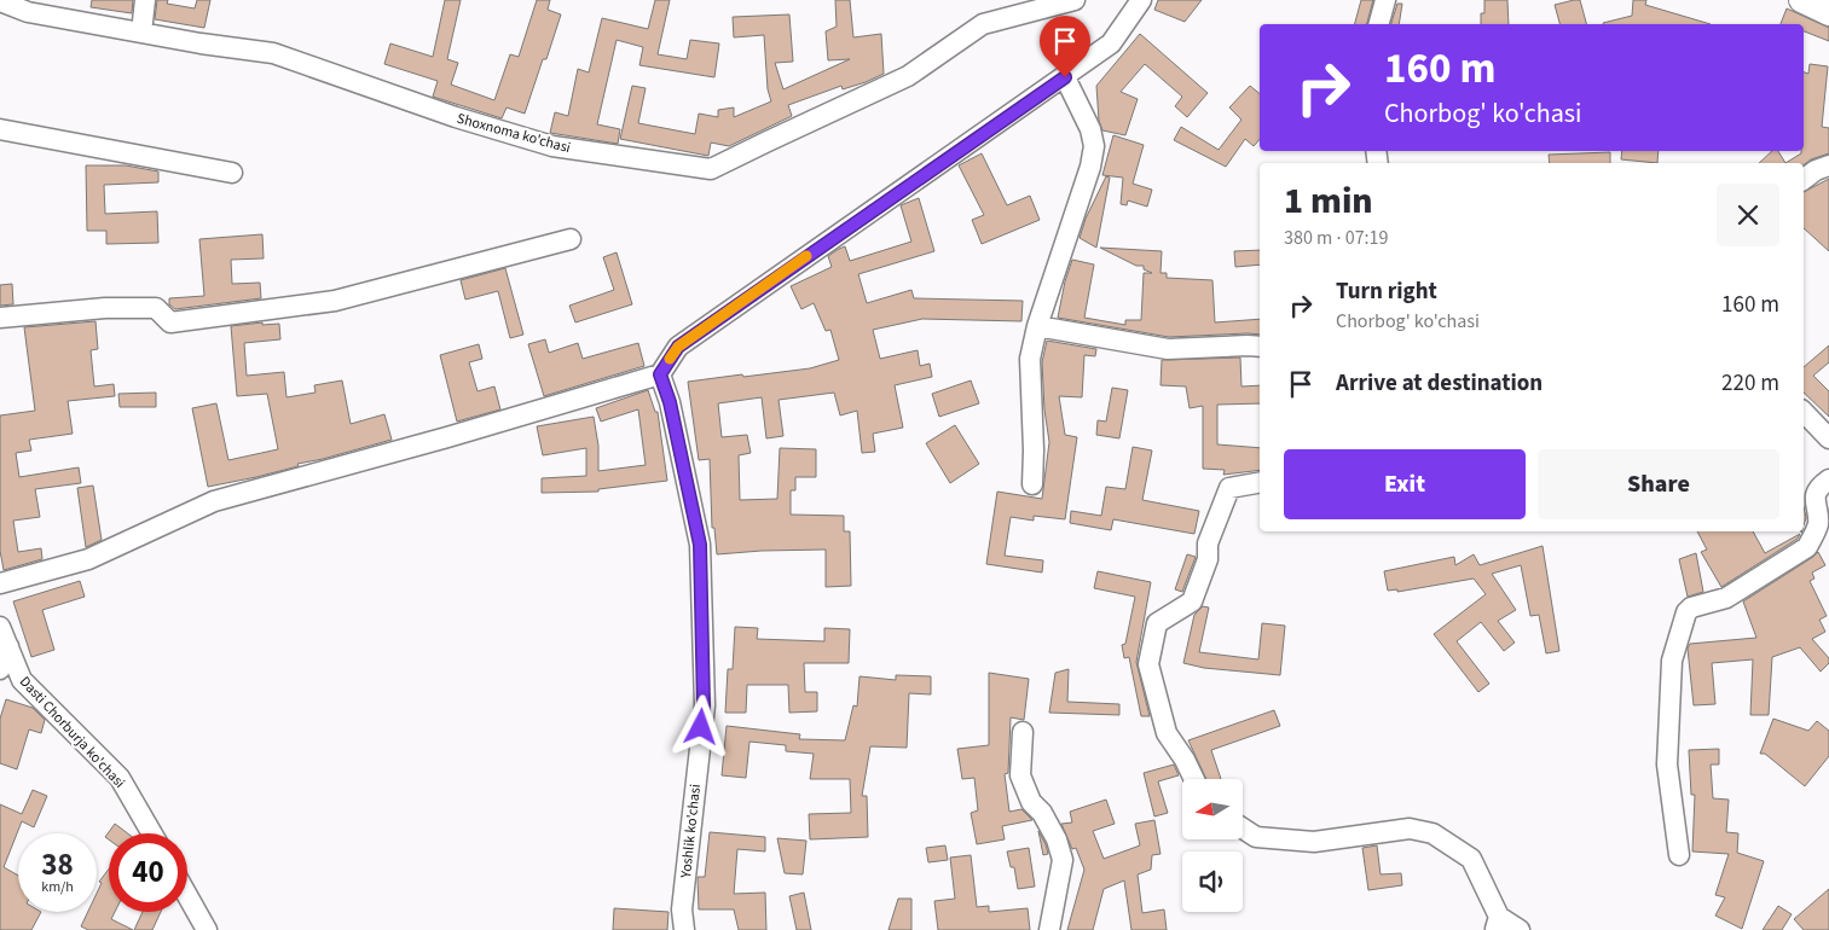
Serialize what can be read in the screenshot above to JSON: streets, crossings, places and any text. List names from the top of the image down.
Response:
{
  "streets": {
    "street": ["Shoxnoma ko'chasi", "Dasti Chorburja ko'chasi", "Yoshlik ko'chasi"]
  },
  "north": "left",
  "page": {
    "turn": ["160 m", "Chorbog' ko'chasi"],
    "heading": ["1 min", "380 m · 07:19"],
    "list": [
      {
        "name": "Turn right",
        "note": "Chorbog' ko'chasi",
        "value": "160 m"
      },
      {
        "name": "Arrive at destination",
        "value": "220 m"
      }
    ],
    "buttons": ["Exit", "Share"],
    "speed": "38 km/h",
    "limit": "40"
  }
}
